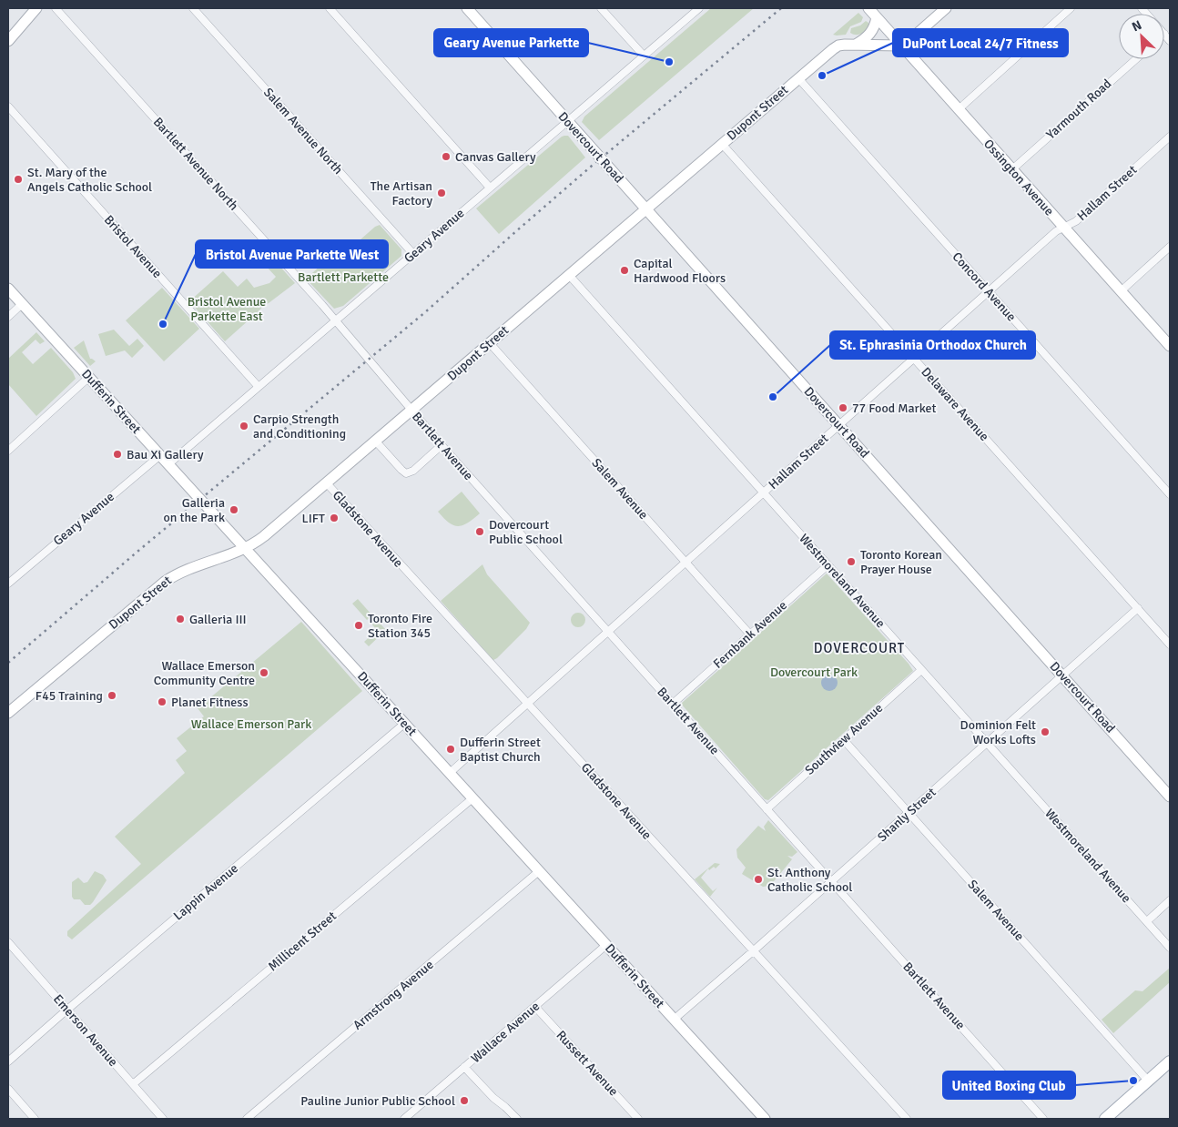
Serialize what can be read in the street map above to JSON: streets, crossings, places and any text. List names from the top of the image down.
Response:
{
  "streets": {
    "main road": [
      "Dupont Street",
      "Dovercourt Road",
      "Ossington Avenue",
      "Dufferin Street"
    ],
    "street": [
      "Yarmouth Road",
      "Salem Avenue North",
      "Bartlett Avenue North",
      "Hallam Street",
      "Geary Avenue",
      "Bristol Avenue",
      "Concord Avenue",
      "Delaware Avenue",
      "Bartlett Avenue",
      "Salem Avenue",
      "Gladstone Avenue",
      "Westmoreland Avenue",
      "Fernbank Avenue",
      "Southview Avenue",
      "Shanly Street",
      "Lappin Avenue",
      "Millicent Street",
      "Armstrong Avenue",
      "Emerson Avenue",
      "Wallace Avenue",
      "Russett Avenue"
    ]
  },
  "crossings": [
    ["Yarmouth Road", "Ossington Avenue"],
    ["Dupont Street", "Dovercourt Road"],
    ["Dupont Street", "Ossington Avenue"],
    ["Dupont Street", "Concord Avenue"],
    ["Dupont Street", "Dufferin Street"],
    ["Dupont Street", "Delaware Avenue"],
    ["Dupont Street", "Bartlett Avenue"],
    ["Dupont Street", "Salem Avenue"],
    ["Dupont Street", "Gladstone Avenue"],
    ["Dupont Street", "Westmoreland Avenue"],
    ["Salem Avenue North", "Geary Avenue"],
    ["Dovercourt Road", "Hallam Street"],
    ["Dovercourt Road", "Geary Avenue"],
    ["Dovercourt Road", "Shanly Street"],
    ["Bartlett Avenue North", "Geary Avenue"],
    ["Bartlett Avenue North", "Bartlett Avenue"],
    ["Ossington Avenue", "Hallam Street"],
    ["Hallam Street", "Concord Avenue"],
    ["Hallam Street", "Dufferin Street"],
    ["Hallam Street", "Delaware Avenue"],
    ["Hallam Street", "Bartlett Avenue"],
    ["Hallam Street", "Salem Avenue"],
    ["Hallam Street", "Gladstone Avenue"],
    ["Hallam Street", "Westmoreland Avenue"],
    ["Geary Avenue", "Bristol Avenue"],
    ["Geary Avenue", "Dufferin Street"],
    ["Geary Avenue", "Bartlett Avenue"],
    ["Dufferin Street", "Shanly Street"],
    ["Dufferin Street", "Lappin Avenue"],
    ["Dufferin Street", "Millicent Street"],
    ["Dufferin Street", "Armstrong Avenue"],
    ["Dufferin Street", "Wallace Avenue"],
    ["Delaware Avenue", "Shanly Street"],
    ["Bartlett Avenue", "Fernbank Avenue"],
    ["Bartlett Avenue", "Southview Avenue"],
    ["Bartlett Avenue", "Shanly Street"],
    ["Salem Avenue", "Fernbank Avenue"],
    ["Salem Avenue", "Southview Avenue"],
    ["Salem Avenue", "Shanly Street"],
    ["Gladstone Avenue", "Shanly Street"],
    ["Westmoreland Avenue", "Fernbank Avenue"],
    ["Westmoreland Avenue", "Southview Avenue"],
    ["Westmoreland Avenue", "Shanly Street"],
    ["Lappin Avenue", "Emerson Avenue"],
    ["Millicent Street", "Emerson Avenue"],
    ["Wallace Avenue", "Russett Avenue"]
  ],
  "districts": ["DOVERCOURT"],
  "parks": [
    "Bartlett Parkette",
    "Bristol Avenue Parkette East",
    "Dovercourt Park",
    "Wallace Emerson Park"
  ],
  "places": [
    "Geary Avenue Parkette",
    "DuPont Local 24/7 Fitness",
    "Canvas Gallery",
    "St. Mary of the Angels Catholic School",
    "The Artisan Factory",
    "Capital Hardwood Floors",
    "Bristol Avenue Parkette West",
    "St. Ephrasinia Orthodox Church",
    "77 Food Market",
    "Carpio Strength and Conditioning",
    "Bau Xi Gallery",
    "Galleria on the Park",
    "LIFT",
    "Dovercourt Public School",
    "Toronto Korean Prayer House",
    "Galleria III",
    "Toronto Fire Station 345",
    "Wallace Emerson Community Centre",
    "F45 Training",
    "Planet Fitness",
    "Dominion Felt Works Lofts",
    "Dufferin Street Baptist Church",
    "St. Anthony Catholic School",
    "United Boxing Club",
    "Pauline Junior Public School"
  ],
  "north": "top left"
}
